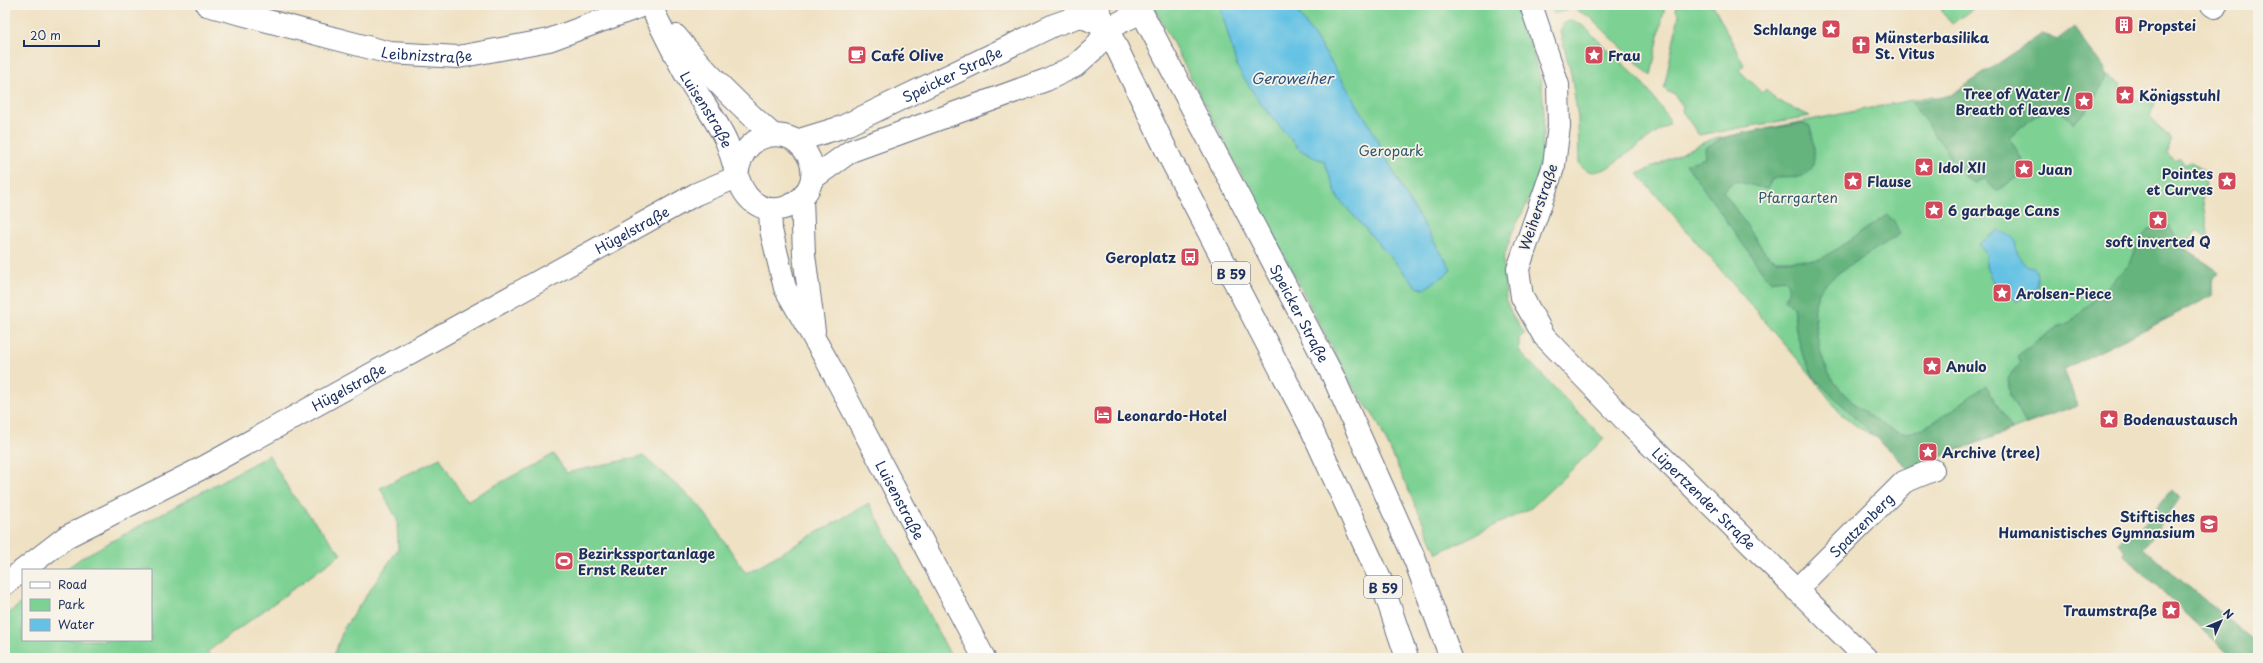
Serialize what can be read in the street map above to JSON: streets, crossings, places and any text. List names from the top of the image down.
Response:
{
  "streets": {
    "street": [
      "Leibnizstraße",
      "Speicker Straße",
      "Luisenstraße",
      "Weiherstraße",
      "Hügelstraße",
      "B 59",
      "Lüpertzender Straße",
      "Spatzenberg"
    ]
  },
  "crossings": [
    ["Speicker Straße", "Luisenstraße"],
    ["Speicker Straße", "Hügelstraße"],
    ["Speicker Straße", "B 59"],
    ["Luisenstraße", "Hügelstraße"],
    ["Weiherstraße", "Lüpertzender Straße"],
    ["Lüpertzender Straße", "Spatzenberg"]
  ],
  "water": ["Geroweiher"],
  "parks": ["Geropark", "Pfarrgarten"],
  "places": {
    "building": ["Propstei"],
    "place": [
      "Schlange",
      "Frau",
      "Königsstuhl",
      "Tree of Water / Breath of leaves",
      "Idol XII",
      "Juan",
      "Flause",
      "Pointes et Curves",
      "6 garbage Cans",
      "soft inverted Q",
      "Arolsen-Piece",
      "Anulo",
      "Bodenaustausch",
      "Archive (tree)",
      "Traumstraße"
    ],
    "church": ["Münsterbasilika St. Vitus"],
    "cafe": ["Café Olive"],
    "bus stop": ["Geroplatz"],
    "hotel": ["Leonardo-Hotel"],
    "school or university": ["Stiftisches Humanistisches Gymnasium"],
    "sports": ["Bezirkssportanlage Ernst Reuter"]
  },
  "legend": ["Road", "Park", "Water"],
  "scale_bar": "20 m",
  "north": "top right"
}
